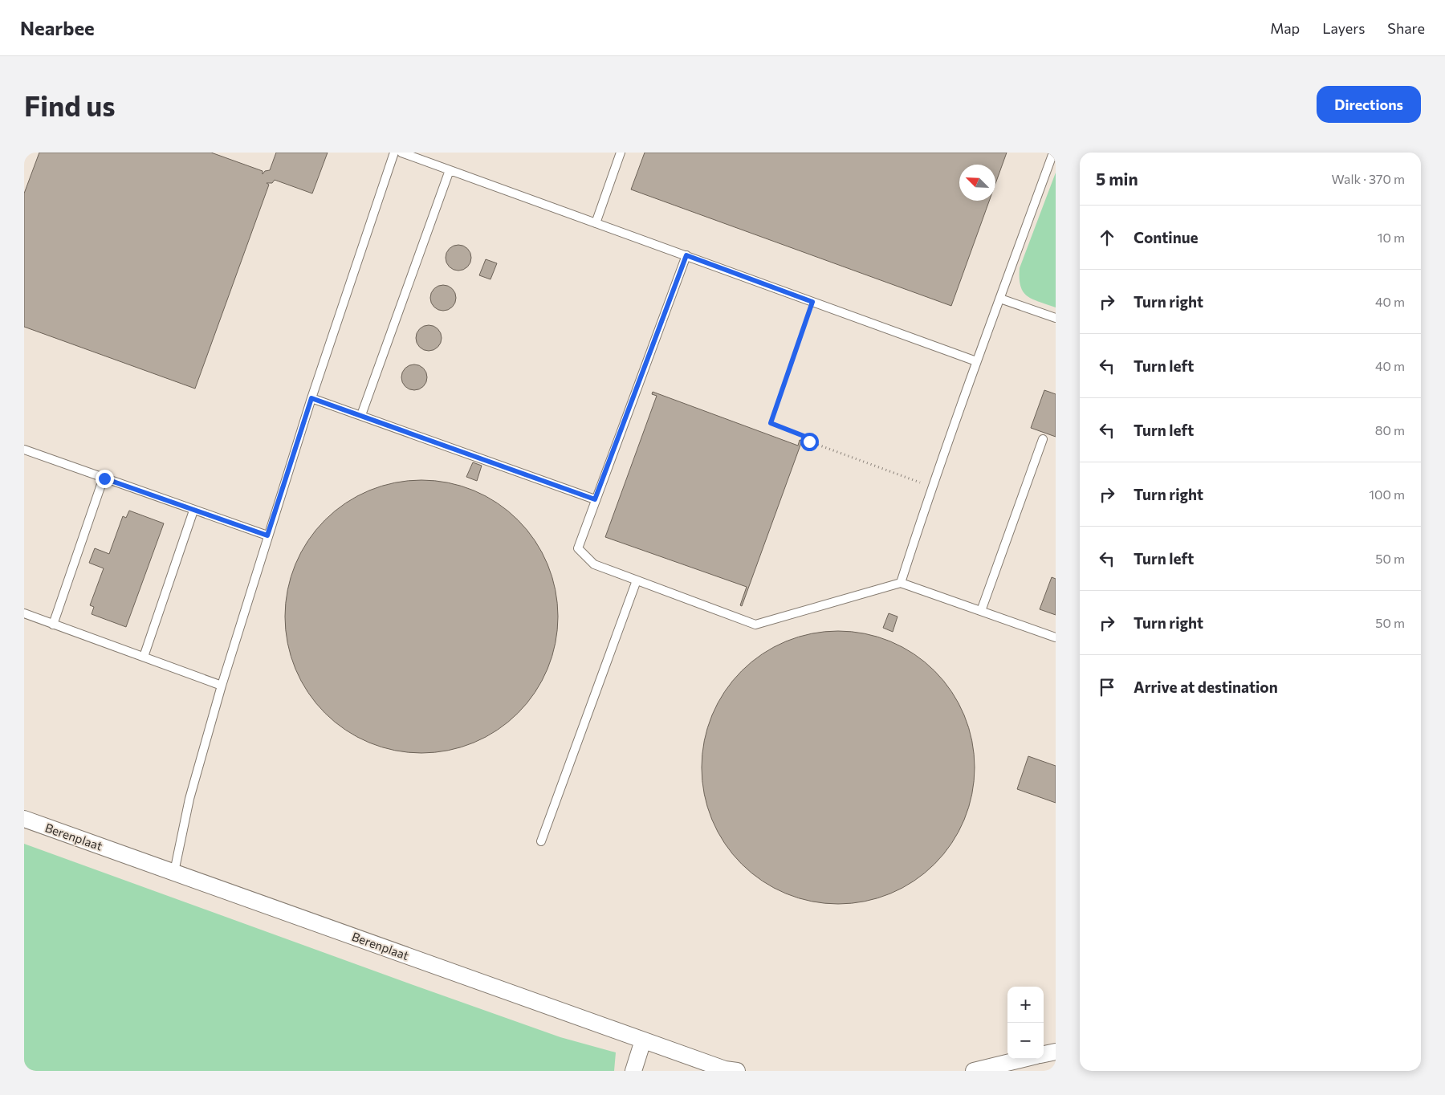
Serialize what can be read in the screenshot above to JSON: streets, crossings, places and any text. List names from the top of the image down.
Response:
{
  "streets": {
    "street": ["Berenplaat"]
  },
  "north": "top left",
  "page": {
    "header": "Nearbee",
    "nav": ["Map", "Layers", "Share"],
    "buttons": "Directions",
    "title": "Find us",
    "heading": ["5 min", "Walk · 370 m"],
    "list": [
      ["Continue", "10 m"],
      ["Turn right", "40 m"],
      ["Turn left", "40 m"],
      ["Turn left", "80 m"],
      ["Turn right", "100 m"],
      ["Turn left", "50 m"],
      ["Turn right", "50 m"],
      "Arrive at destination"
    ],
    "map_buttons": ["+", "−"]
  }
}
